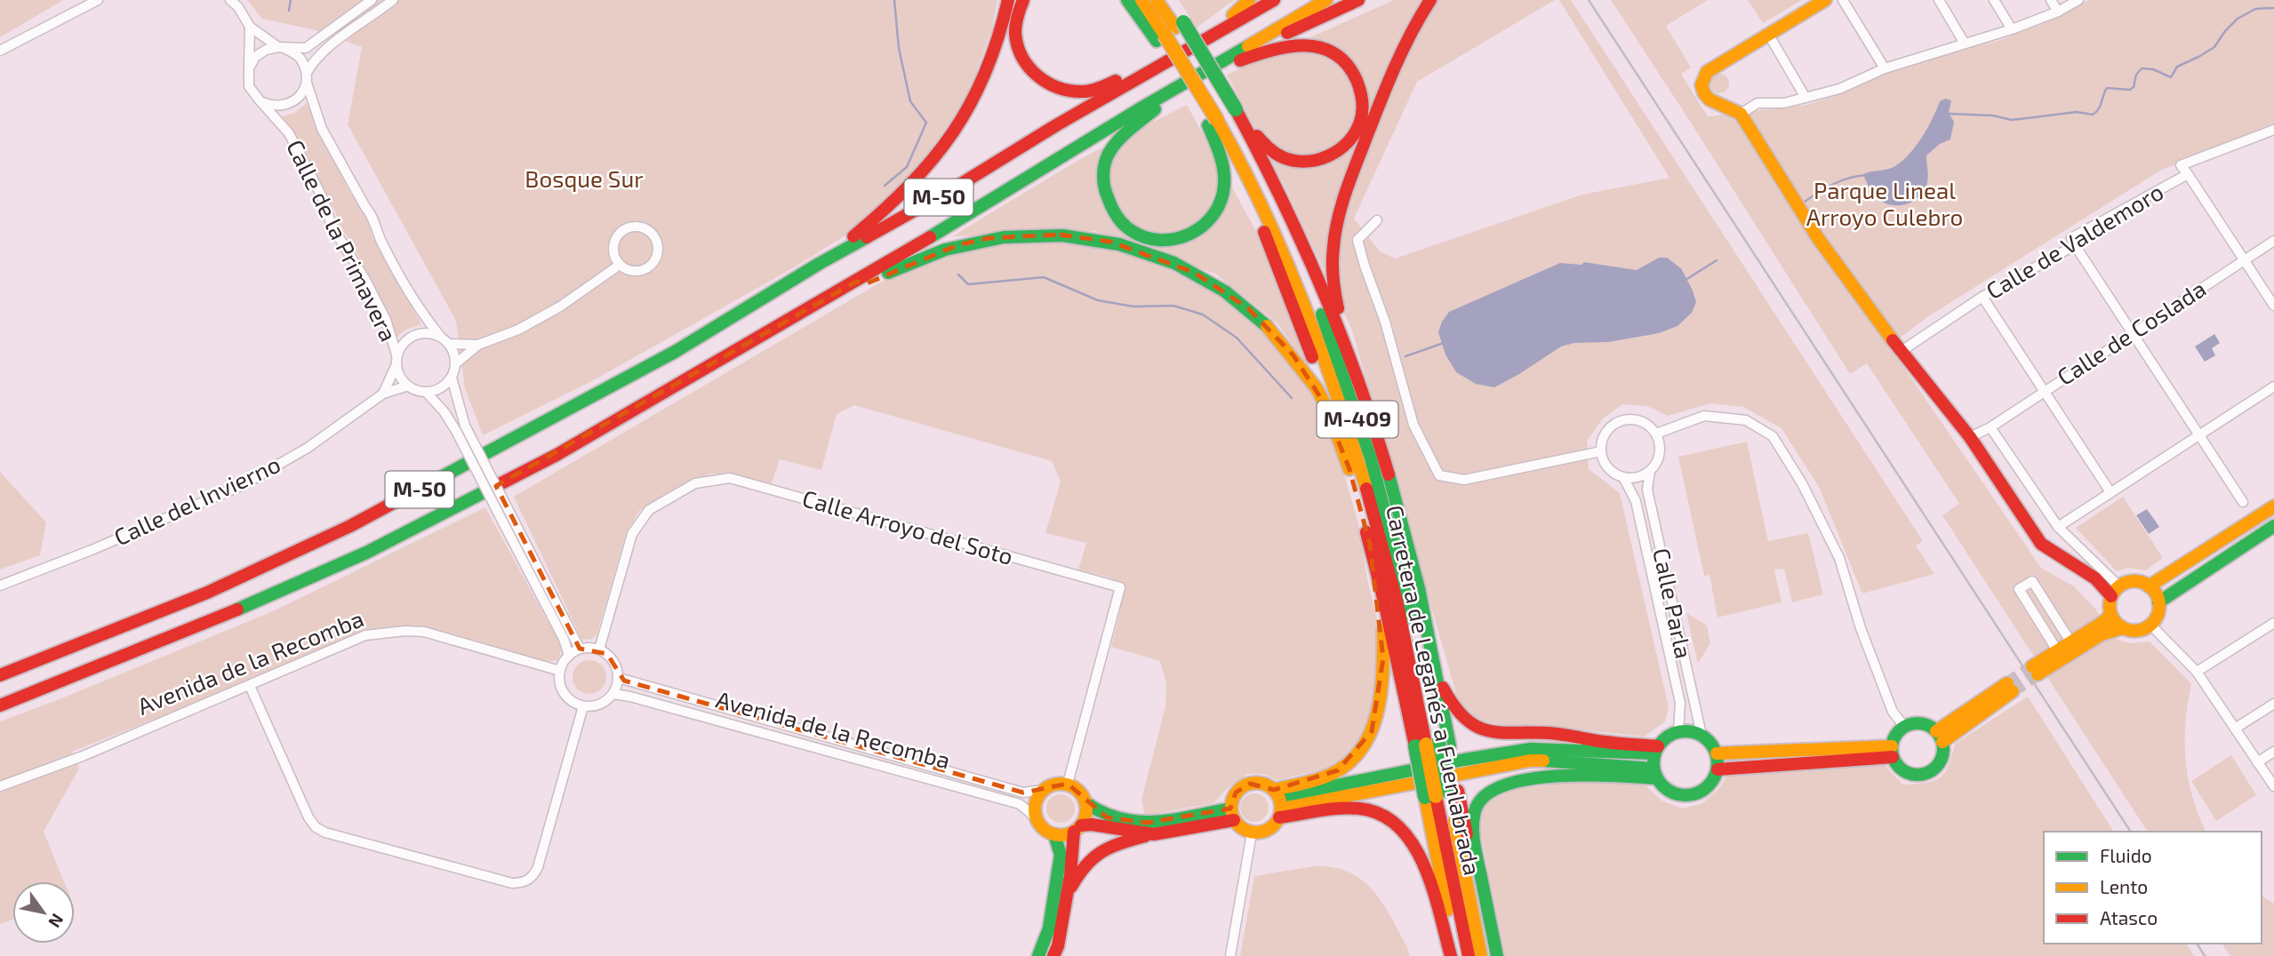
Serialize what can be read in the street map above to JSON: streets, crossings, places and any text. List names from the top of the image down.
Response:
{
  "streets": {
    "main road": ["M-50", "M-409", "Carretera de Leganés a Fuenlabrada"],
    "street": [
      "Calle de la Primavera",
      "Calle de Valdemoro",
      "Calle de Coslada",
      "Calle del Invierno",
      "Calle Arroyo del Soto",
      "Calle Parla",
      "Avenida de la Recomba"
    ]
  },
  "crossings": [
    ["M-409", "Calle Parla"],
    ["M-409", "Carretera de Leganés a Fuenlabrada"],
    ["Calle Arroyo del Soto", "Avenida de la Recomba"]
  ],
  "parks": ["Bosque Sur", "Parque Lineal Arroyo Culebro"],
  "legend": ["Fluido", "Lento", "Atasco"],
  "north": "bottom right"
}
